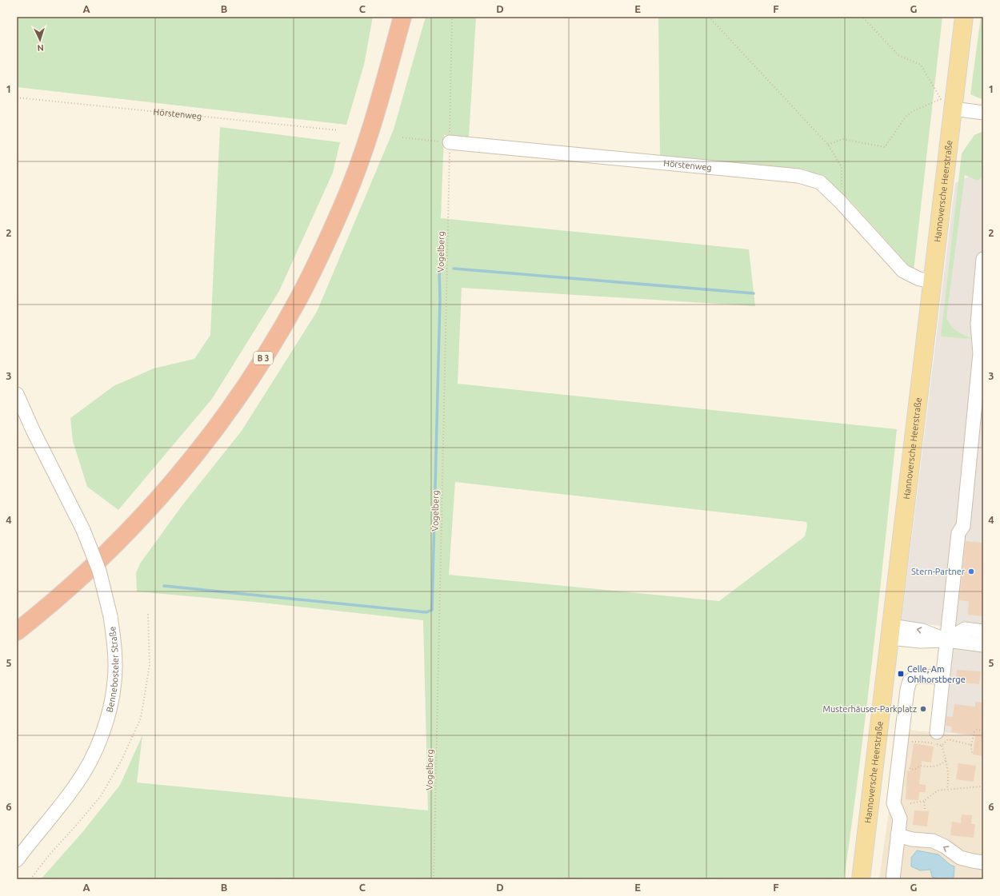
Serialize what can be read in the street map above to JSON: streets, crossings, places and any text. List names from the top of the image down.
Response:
{
  "streets": {
    "highway": ["B 3"],
    "main road": ["Hannoversche Heerstraße"],
    "street": ["Hörstenweg", "Bennebosteler Straße"],
    "path": ["Vogelberg"]
  },
  "crossings": [
    ["Hörstenweg", "Hannoversche Heerstraße"],
    ["Hörstenweg", "Vogelberg"]
  ],
  "places": {
    "other": ["Stern-Partner", "Musterhäuser-Parkplatz"],
    "transit": ["Celle, Am Ohlhorstberge"]
  },
  "north": "bottom",
  "grid": {
    "columns": [
      "A",
      "B",
      "C",
      "D",
      "E",
      "F",
      "G"
    ],
    "rows": [
      "1",
      "2",
      "3",
      "4",
      "5",
      "6"
    ]
  }
}
